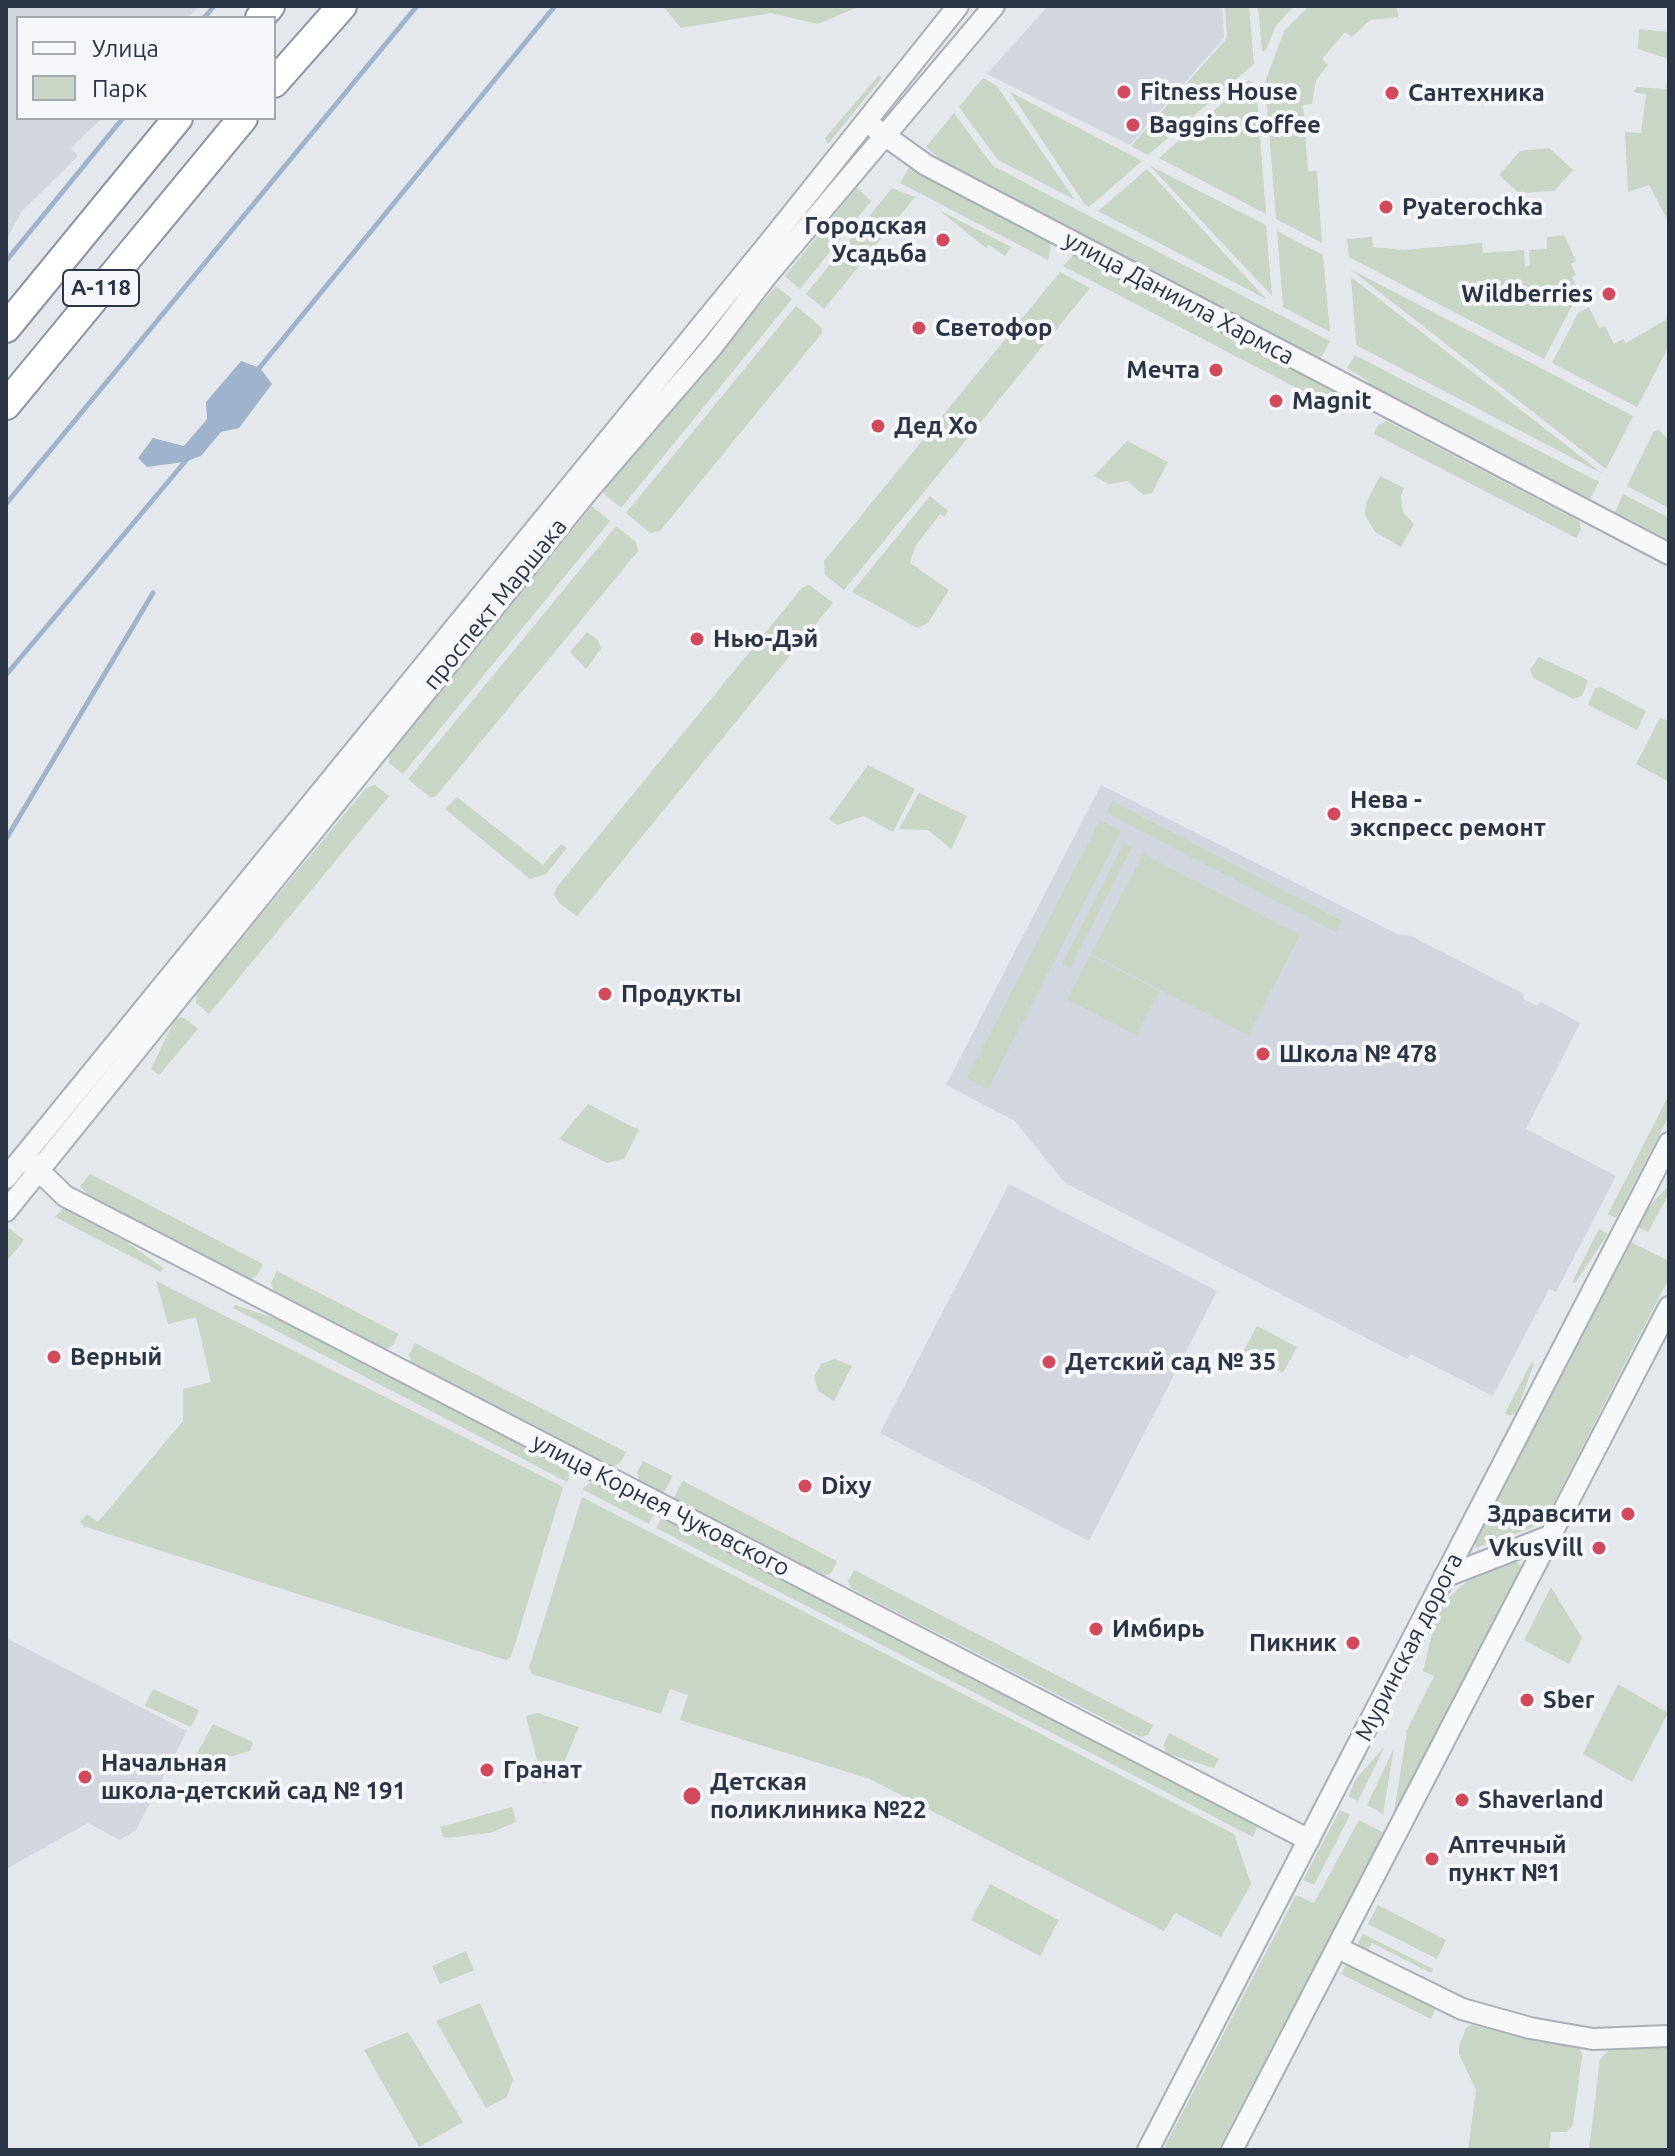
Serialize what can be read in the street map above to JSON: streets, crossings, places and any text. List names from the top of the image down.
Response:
{
  "streets": {
    "highway": ["А-118"],
    "street": [
      "улица Даниила Хармса",
      "проспект Маршака",
      "улица Корнея Чуковского",
      "Муринская дорога"
    ]
  },
  "crossings": [
    ["улица Даниила Хармса", "проспект Маршака"],
    ["проспект Маршака", "улица Корнея Чуковского"],
    ["улица Корнея Чуковского", "Муринская дорога"]
  ],
  "places": [
    "Fitness House",
    "Сантехника",
    "Baggins Coffee",
    "Pyaterochka",
    "Городская Усадьба",
    "Wildberries",
    "Светофор",
    "Мечта",
    "Magnit",
    "Дед Хо",
    "Нью-Дэй",
    "Нева - экспресс ремонт",
    "Продукты",
    "Школа № 478",
    "Верный",
    "Детский сад № 35",
    "Dixy",
    "Здравсити",
    "VkusVill",
    "Имбирь",
    "Пикник",
    "Sber",
    "Гранат",
    "Начальная школа-детский сад № 191",
    "Детская поликлиника №22",
    "Shaverland",
    "Аптечный пункт №1"
  ],
  "legend": ["Улица", "Парк"]
}
